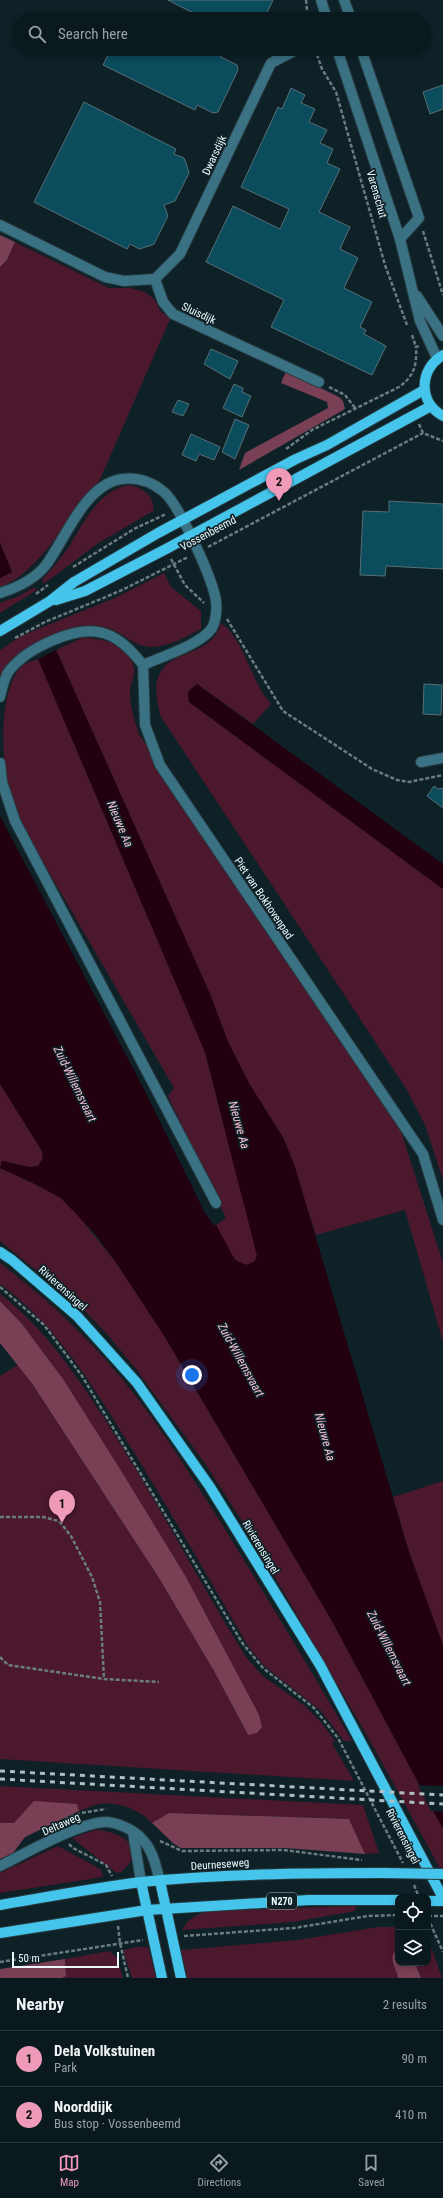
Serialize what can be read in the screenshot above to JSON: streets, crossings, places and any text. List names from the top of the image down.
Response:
{
  "streets": {
    "main road": [
      "Vossenbeemd",
      "Rivierensingel",
      "Deurneseweg",
      "N270"
    ],
    "street": [
      "Dwarsdijk",
      "Varenschut",
      "Sluisdijk",
      "Piet van Bokhovenpad",
      "Deltaweg"
    ]
  },
  "crossings": [
    ["Dwarsdijk", "Sluisdijk"],
    ["Deltaweg", "Deurneseweg"]
  ],
  "water": ["Nieuwe Aa", "Zuid-Willemsvaart"],
  "scale_bar": "50 m",
  "page": {
    "search": "Search here",
    "pins": ["2", "1"],
    "scale": "50 m",
    "heading": ["Nearby", "2 results"],
    "list": [
      {
        "mark": "1",
        "name": "Dela Volkstuinen",
        "note": "Park",
        "value": "90 m"
      },
      {
        "mark": "2",
        "name": "Noorddijk",
        "note": "Bus stop · Vossenbeemd",
        "value": "410 m"
      }
    ],
    "nav": ["Map", "Directions", "Saved"]
  }
}
